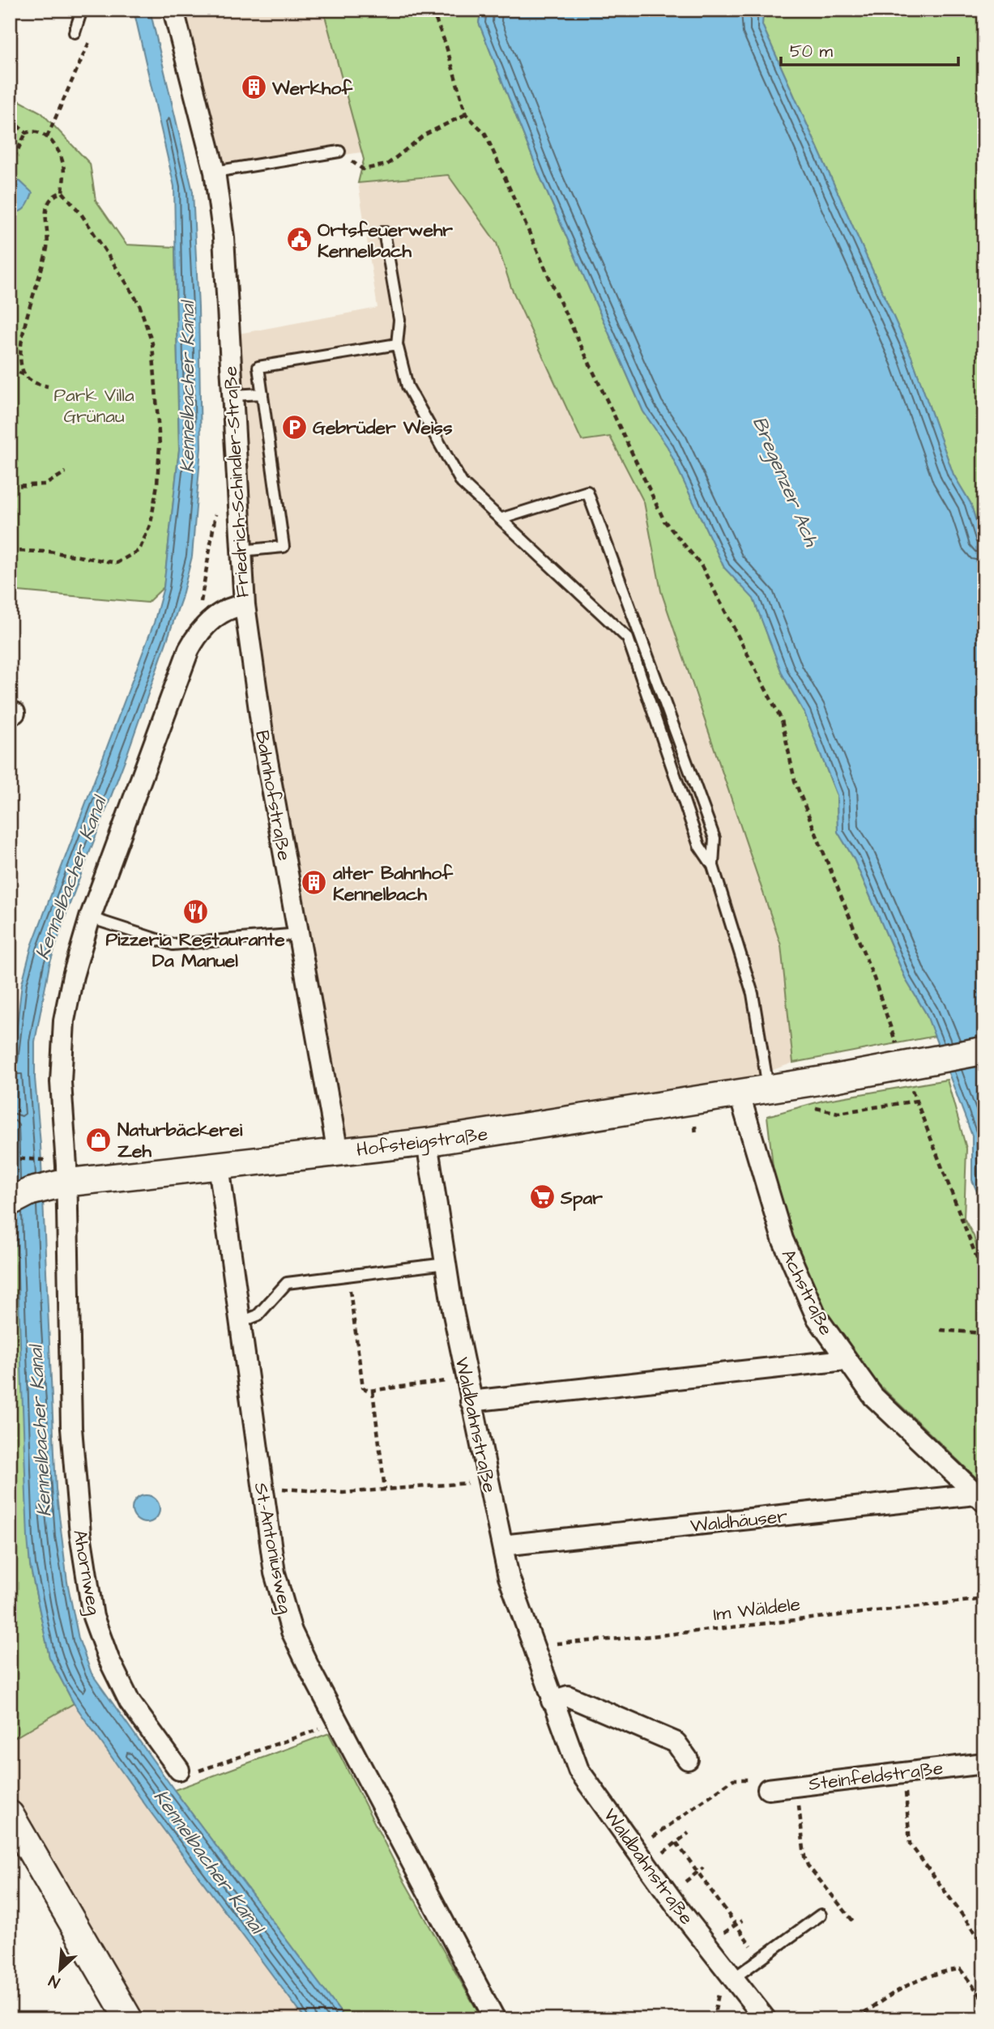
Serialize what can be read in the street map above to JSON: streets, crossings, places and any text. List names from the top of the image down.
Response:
{
  "streets": {
    "main road": ["Hofsteigstraße"],
    "street": [
      "Friedrich-Schindler-Straße",
      "Bahnhofstraße",
      "Achstraße",
      "Waldbahnstraße",
      "Waldhäuser",
      "St.-Antoniusweg",
      "Ahornweg",
      "Steinfeldstraße"
    ],
    "path": ["Im Wäldele"]
  },
  "crossings": [
    ["Friedrich-Schindler-Straße", "Bahnhofstraße"],
    ["Friedrich-Schindler-Straße", "Hofsteigstraße"],
    ["Friedrich-Schindler-Straße", "Ahornweg"],
    ["Bahnhofstraße", "Hofsteigstraße"],
    ["Hofsteigstraße", "Achstraße"],
    ["Hofsteigstraße", "Waldbahnstraße"],
    ["Hofsteigstraße", "St.-Antoniusweg"],
    ["Hofsteigstraße", "Ahornweg"],
    ["Achstraße", "Waldhäuser"],
    ["Waldbahnstraße", "Waldhäuser"],
    ["Waldbahnstraße", "Im Wäldele"]
  ],
  "water": ["Kennelbacher Kanal", "Bregenzer Ach"],
  "parks": ["Park Villa Grünau"],
  "places": {
    "building": ["Werkhof", "alter Bahnhof Kennelbach"],
    "public building": ["Ortsfeuerwehr Kennelbach"],
    "parking": ["Gebrüder Weiss"],
    "restaurant": ["Pizzeria Restaurante Da Manuel"],
    "shop": ["Naturbäckerei Zeh"],
    "supermarket": ["Spar"]
  },
  "scale_bar": "50 m",
  "north": "bottom left"
}
